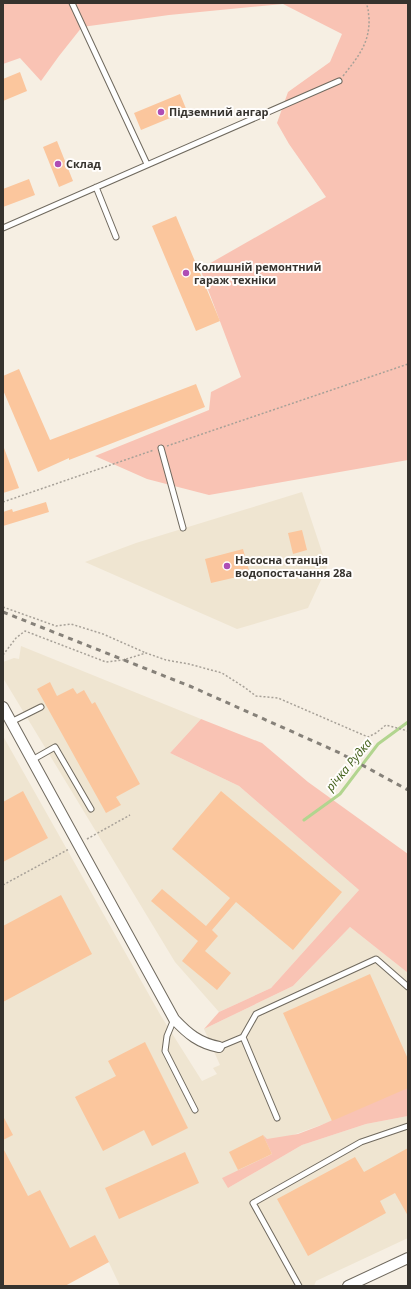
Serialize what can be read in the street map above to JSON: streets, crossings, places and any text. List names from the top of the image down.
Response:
{
  "water": ["річка Рудка"],
  "places": [
    "Підземний ангар",
    "Склад",
    "Колишній ремонтний гараж техніки",
    "Насосна станція водопостачання 28а"
  ]
}
